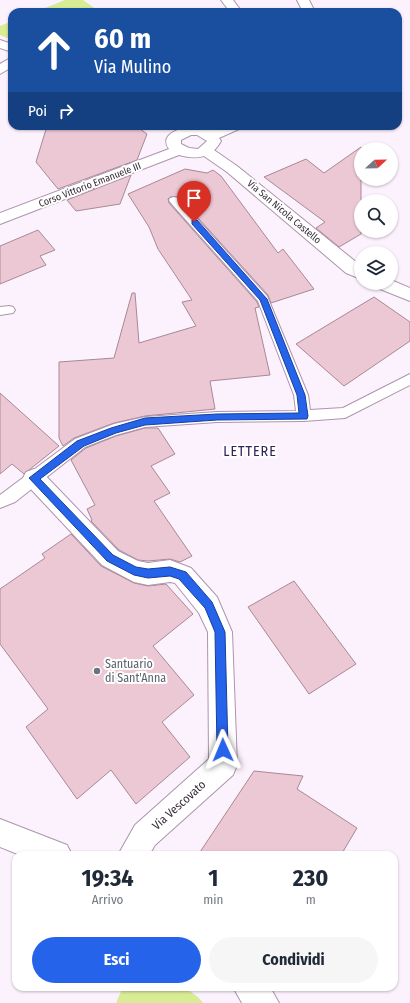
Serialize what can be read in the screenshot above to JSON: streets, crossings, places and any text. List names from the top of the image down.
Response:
{
  "streets": {
    "street": ["Corso Vittorio Emanuele III", "Via San Nicola Castello", "Via Vescovato"]
  },
  "districts": ["LETTERE"],
  "places": ["Santuario di Sant'Anna"],
  "north": "right",
  "page": {
    "turn": ["60 m", "Via Mulino"],
    "then": "Poi",
    "eta": [
      "19:34",
      "Arrivo",
      "1",
      "min",
      "230",
      "m"
    ],
    "buttons": ["Esci", "Condividi"]
  }
}
